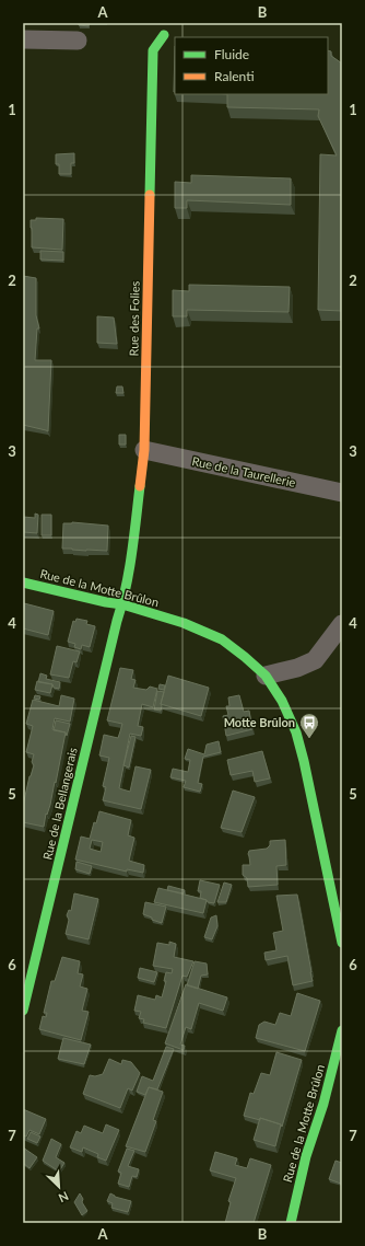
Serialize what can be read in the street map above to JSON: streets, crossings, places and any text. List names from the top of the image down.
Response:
{
  "streets": {
    "street": [
      "Rue des Folies",
      "Rue de la Taurellerie",
      "Rue de la Motte Brûlon",
      "Rue de la Bellangerais"
    ]
  },
  "crossings": [
    ["Rue des Folies", "Rue de la Taurellerie"],
    ["Rue des Folies", "Rue de la Motte Brûlon"],
    ["Rue des Folies", "Rue de la Bellangerais"],
    ["Rue de la Motte Brûlon", "Rue de la Bellangerais"]
  ],
  "places": {
    "bus stop": ["Motte Brûlon"]
  },
  "legend": ["Fluide", "Ralenti"],
  "north": "bottom right",
  "grid": {
    "columns": ["A", "B"],
    "rows": [
      "1",
      "2",
      "3",
      "4",
      "5",
      "6",
      "7"
    ]
  }
}
